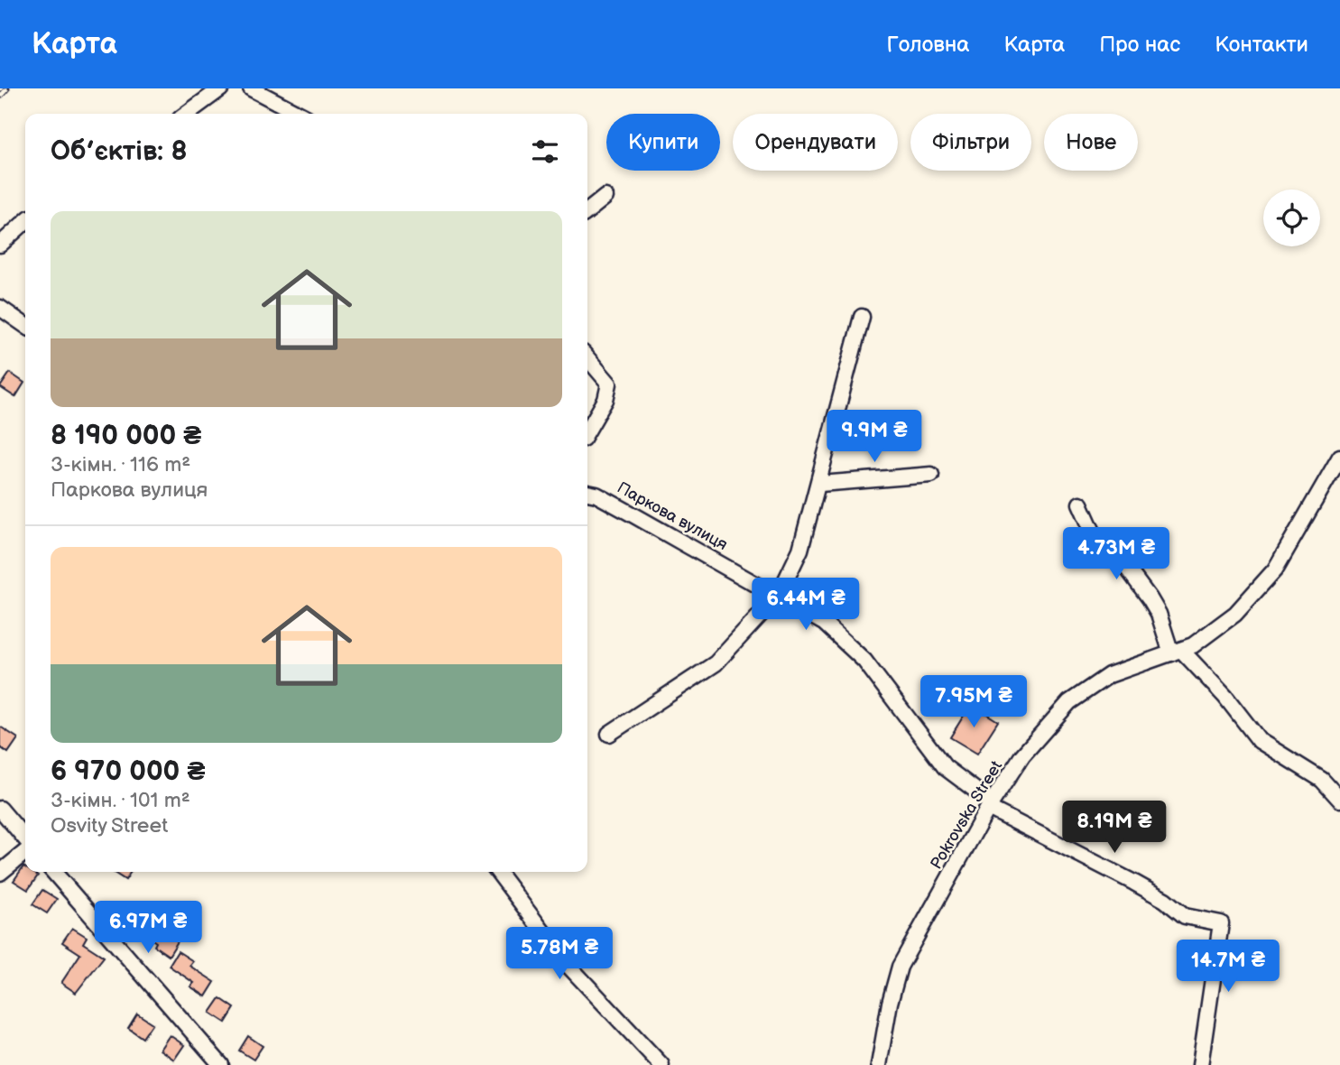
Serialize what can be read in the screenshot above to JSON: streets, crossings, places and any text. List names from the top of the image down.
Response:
{
  "streets": {
    "street": ["Паркова вулиця", "Pokrovska Street"]
  },
  "crossings": [
    ["Паркова вулиця", "Pokrovska Street"]
  ],
  "page": {
    "header": "Карта",
    "nav": [
      "Головна",
      "Карта",
      "Про нас",
      "Контакти"
    ],
    "chip": [
      "Купити",
      "Орендувати",
      "Фільтри",
      "Нове"
    ],
    "heading": "Об’єктів: 8",
    "list": [
      {
        "name": "8 190 000 ₴",
        "note": "3-кімн. · 116 m² · Паркова вулиця"
      },
      {
        "name": "6 970 000 ₴",
        "note": "3-кімн. · 101 m² · Osvity Street"
      }
    ],
    "price": [
      "9.9M ₴",
      "4.73M ₴",
      "6.44M ₴",
      "7.95M ₴",
      "8.19M ₴",
      "6.97M ₴",
      "5.78M ₴",
      "14.7M ₴"
    ]
  }
}
